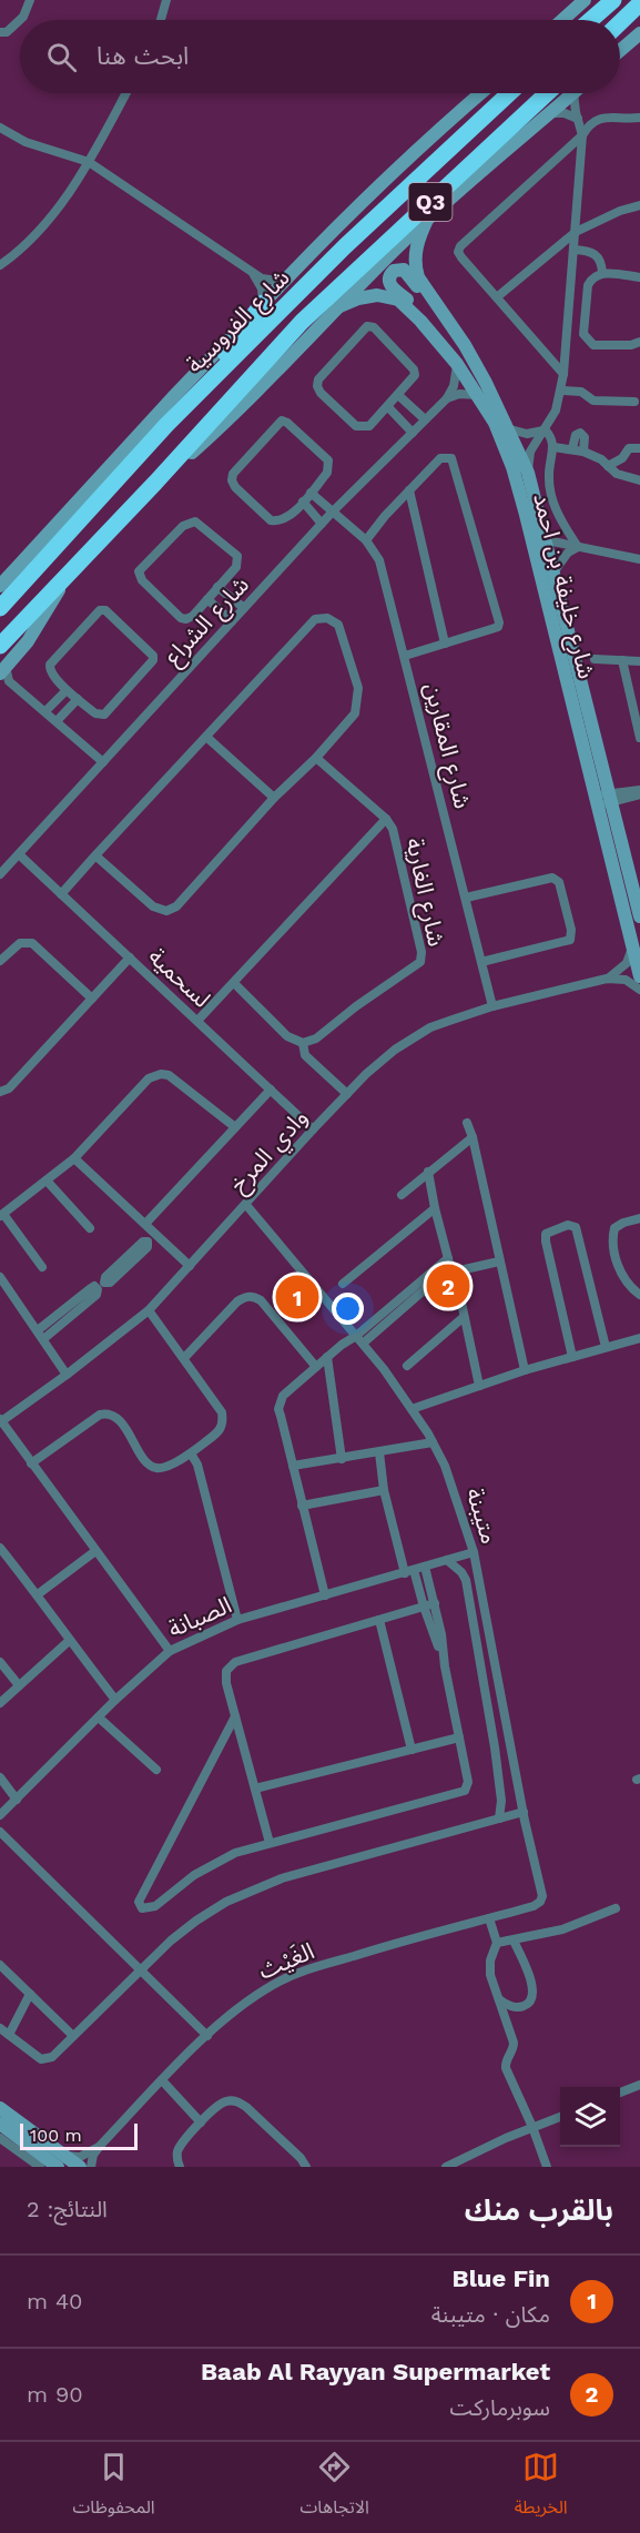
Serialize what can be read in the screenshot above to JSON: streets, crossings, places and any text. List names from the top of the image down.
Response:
{
  "streets": {
    "highway": ["Q3", "شارع الفروسية"],
    "main road": ["شارع خليفة بن احمد"],
    "street": [
      "شارع الشراع",
      "شارع المقارين",
      "شارع الغارية",
      "لسحمية",
      "وادي المرخ",
      "متيبنة",
      "الصبانة",
      "الغَيْث"
    ]
  },
  "crossings": [
    ["شارع الفروسية", "شارع خليفة بن احمد"],
    ["شارع خليفة بن احمد", "شارع الشراع"],
    ["شارع الشراع", "شارع المقارين"],
    ["شارع الشراع", "لسحمية"],
    ["شارع المقارين", "وادي المرخ"],
    ["شارع الغارية", "لسحمية"],
    ["لسحمية", "وادي المرخ"],
    ["وادي المرخ", "متيبنة"],
    ["متيبنة", "الصبانة"],
    ["متيبنة", "الغَيْث"]
  ],
  "scale_bar": "100 m",
  "page": {
    "search": "ابحث هنا",
    "pins": ["2", "1"],
    "scale": "100 m",
    "heading": ["بالقرب منك", "النتائج: 2"],
    "list": [
      {
        "mark": "1",
        "name": "Blue Fin",
        "note": "مكان · متيبنة",
        "value": "40 m"
      },
      {
        "mark": "2",
        "name": "Baab Al Rayyan Supermarket",
        "note": "سوبرماركت",
        "value": "90 m"
      }
    ],
    "nav": ["الخريطة", "الاتجاهات", "المحفوظات"]
  }
}
